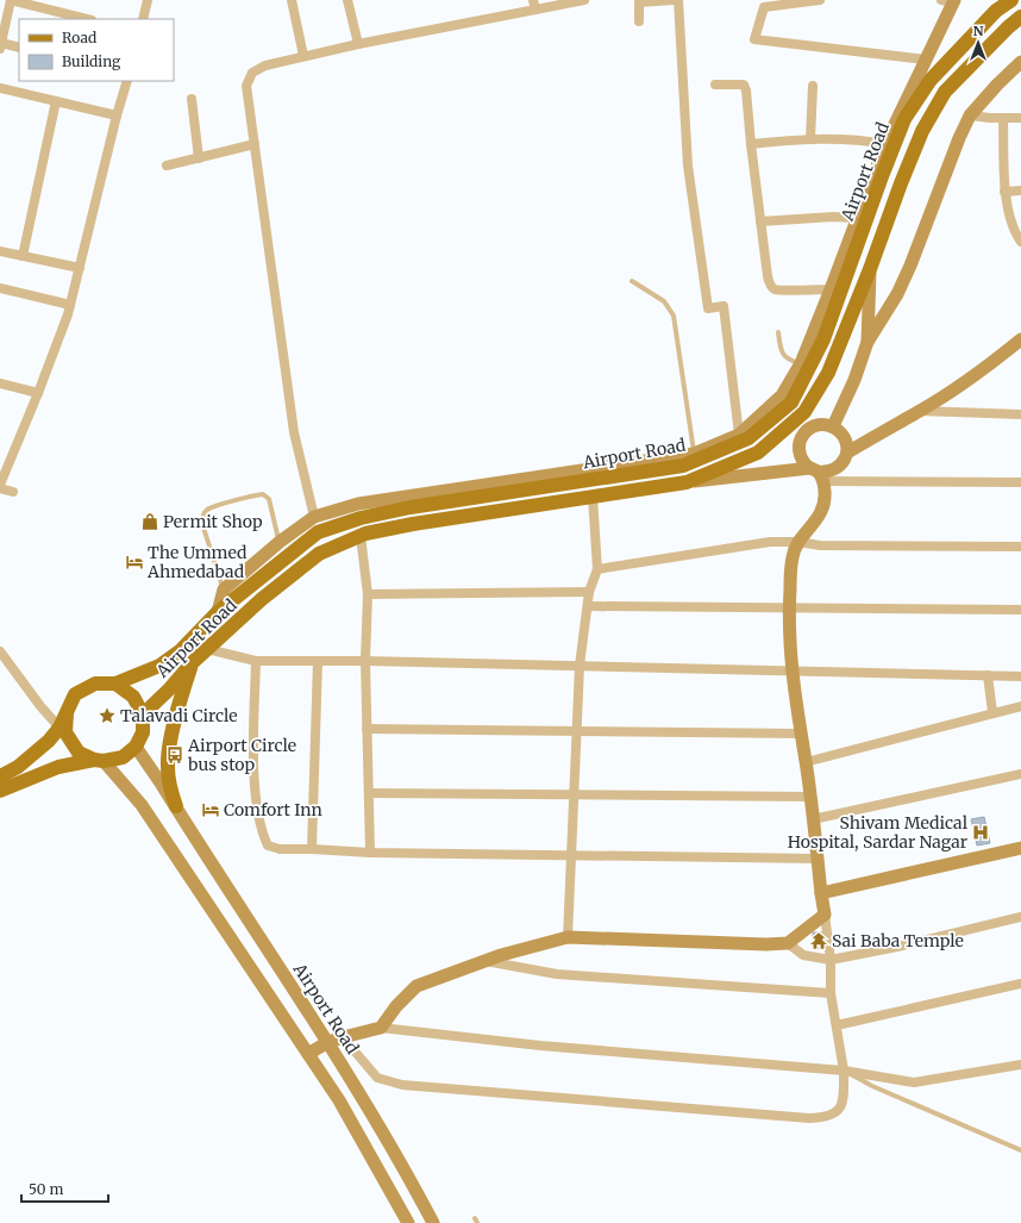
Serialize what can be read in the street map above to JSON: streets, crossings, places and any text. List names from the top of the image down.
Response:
{
  "streets": {
    "main road": ["Airport Road"]
  },
  "places": {
    "shop": ["Permit Shop"],
    "hotel": ["The Ummed Ahmedabad", "Comfort Inn"],
    "place": ["Talavadi Circle"],
    "bus stop": ["Airport Circle bus stop"],
    "hospital": ["Shivam Medical Hospital, Sardar Nagar"],
    "temple": ["Sai Baba Temple"]
  },
  "legend": ["Road", "Building"],
  "scale_bar": "50 m",
  "north": "top"
}
